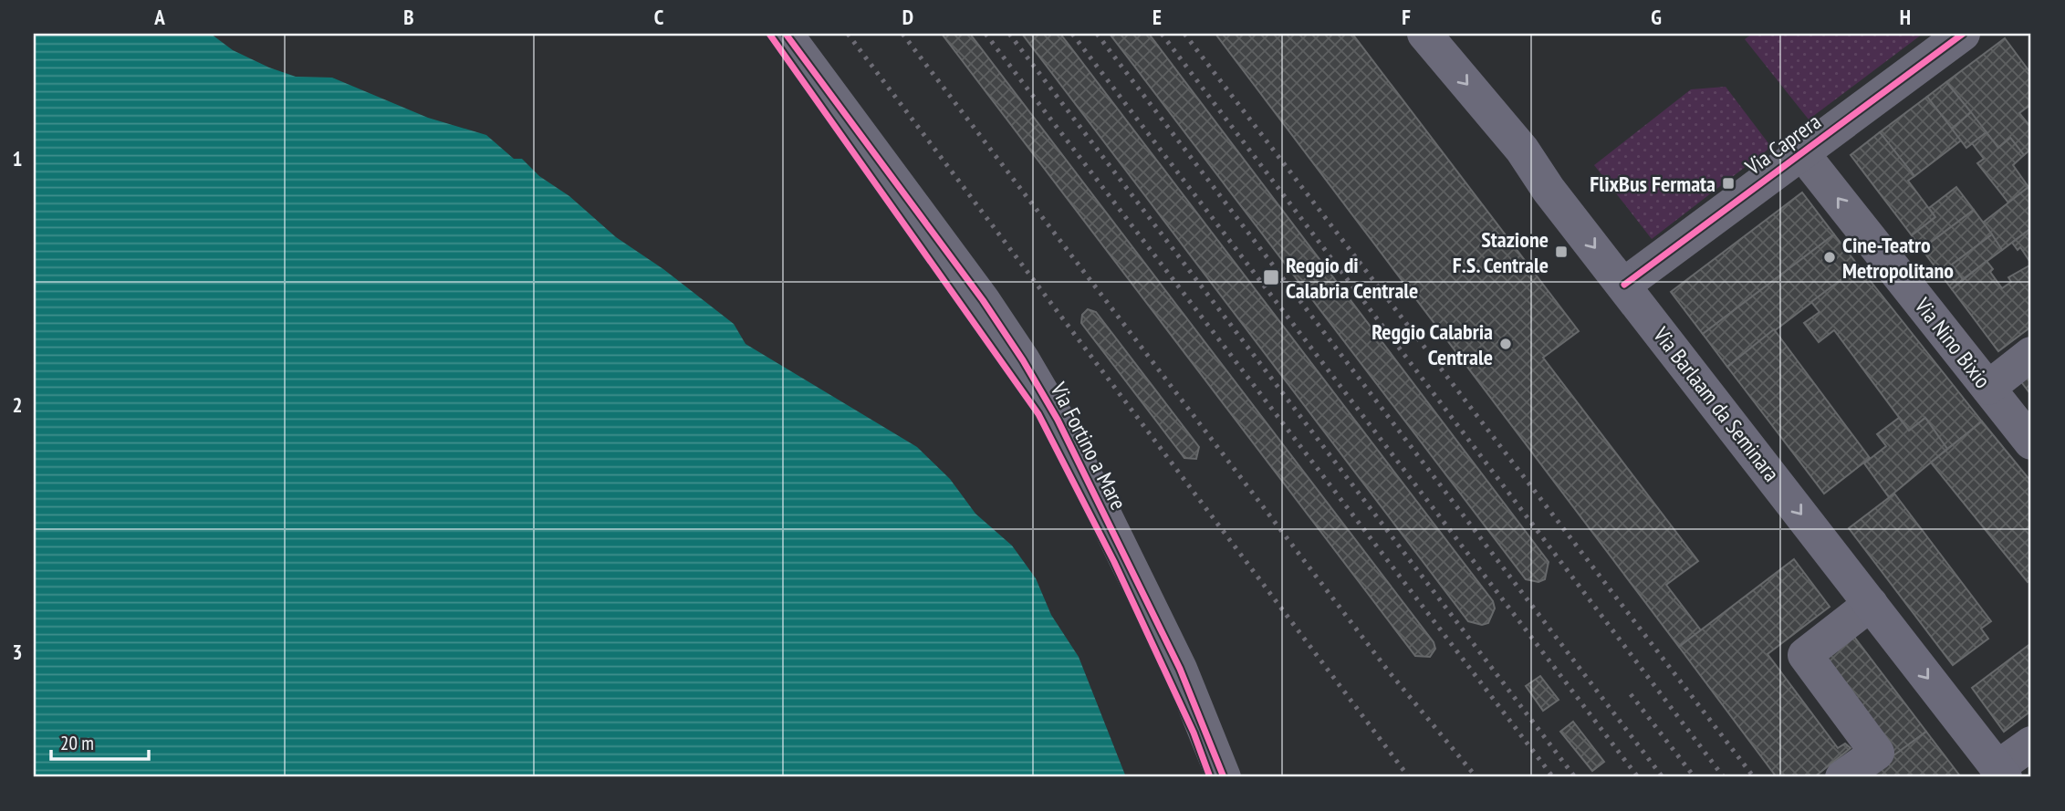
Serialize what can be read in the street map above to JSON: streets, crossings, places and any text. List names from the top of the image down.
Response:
{
  "streets": {
    "main road": ["Via Barlaam da Seminara"],
    "street": ["Via Caprera", "Via Nino Bixio", "Via Fortino a Mare"]
  },
  "crossings": [
    ["Via Caprera", "Via Nino Bixio"],
    ["Via Caprera", "Via Barlaam da Seminara"]
  ],
  "one_way": ["Via Nino Bixio", "Via Barlaam da Seminara"],
  "places": {
    "transit": ["FlixBus Fermata", "Stazione F.S. Centrale", "Reggio di Calabria Centrale"],
    "other": ["Cine-Teatro Metropolitano", "Reggio Calabria Centrale"]
  },
  "scale_bar": "20 m",
  "grid": {
    "columns": [
      "A",
      "B",
      "C",
      "D",
      "E",
      "F",
      "G",
      "H"
    ],
    "rows": ["1", "2", "3"]
  }
}
